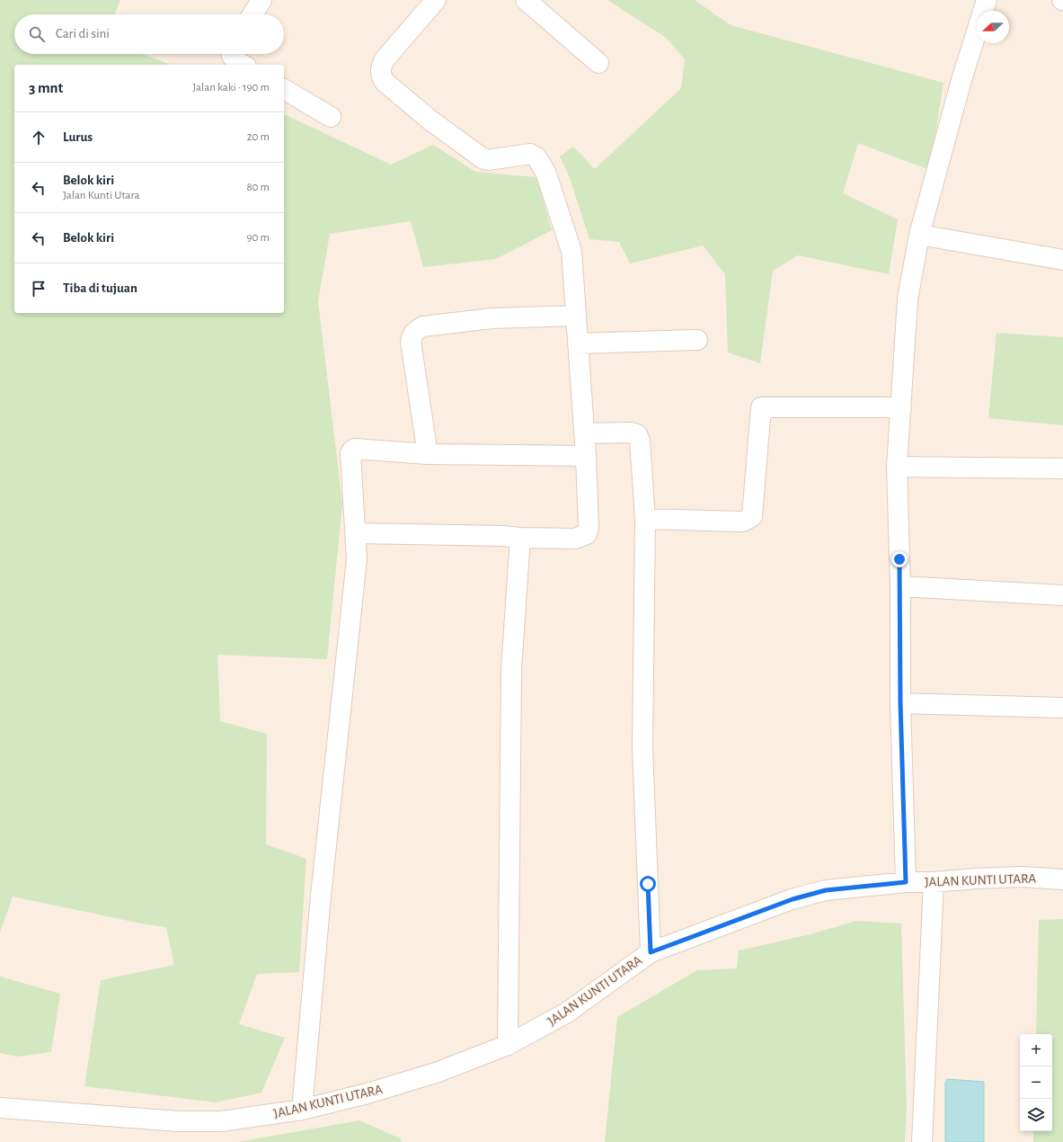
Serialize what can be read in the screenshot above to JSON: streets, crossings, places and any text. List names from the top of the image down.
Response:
{
  "streets": {
    "street": ["JALAN KUNTI UTARA"]
  },
  "north": "left",
  "page": {
    "search": "Cari di sini",
    "heading": ["3 mnt", "Jalan kaki · 190 m"],
    "list": [
      ["Lurus", "20 m"],
      ["Belok kiri", "Jalan Kunti Utara", "80 m"],
      ["Belok kiri", "90 m"],
      "Tiba di tujuan"
    ],
    "map_buttons": ["+", "−"]
  }
}
